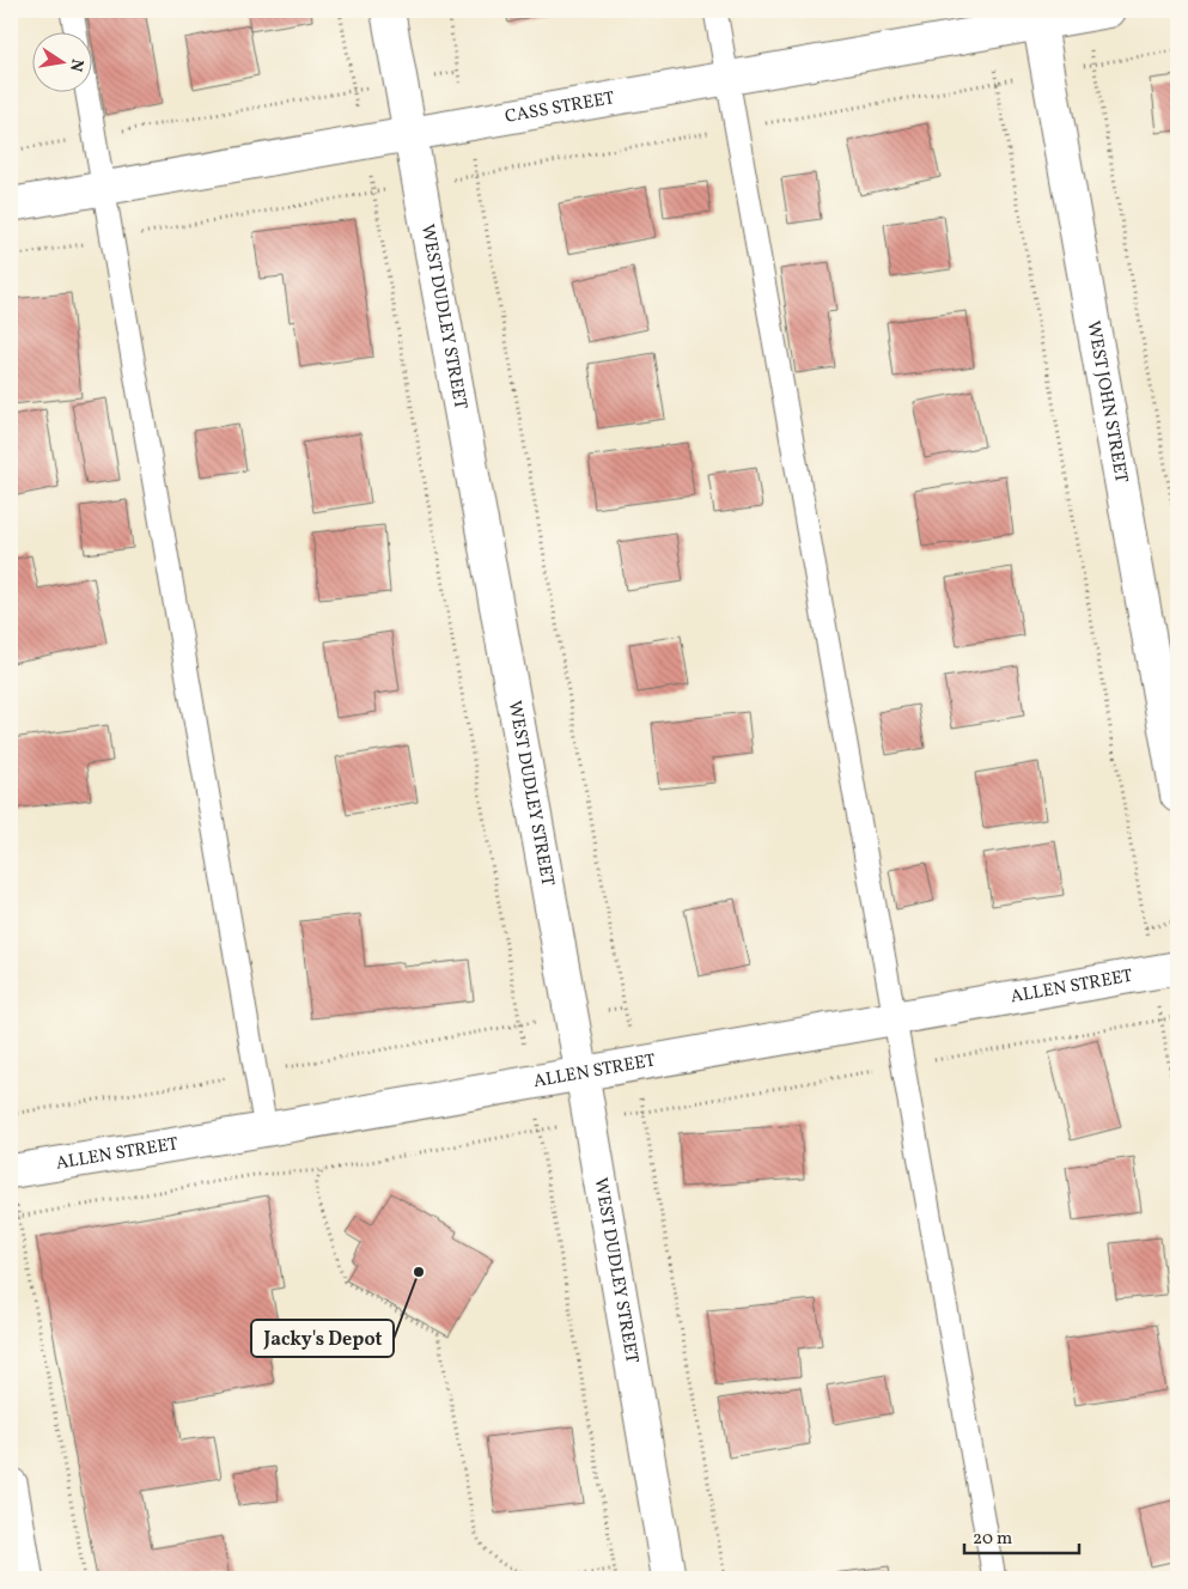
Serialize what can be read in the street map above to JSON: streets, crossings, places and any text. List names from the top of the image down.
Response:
{
  "streets": {
    "street": [
      "CASS STREET",
      "WEST DUDLEY STREET",
      "WEST JOHN STREET",
      "ALLEN STREET"
    ]
  },
  "crossings": [
    ["CASS STREET", "WEST DUDLEY STREET"],
    ["CASS STREET", "WEST JOHN STREET"],
    ["WEST DUDLEY STREET", "ALLEN STREET"]
  ],
  "places": ["Jacky's Depot"],
  "scale_bar": "20 m",
  "north": "right"
}
